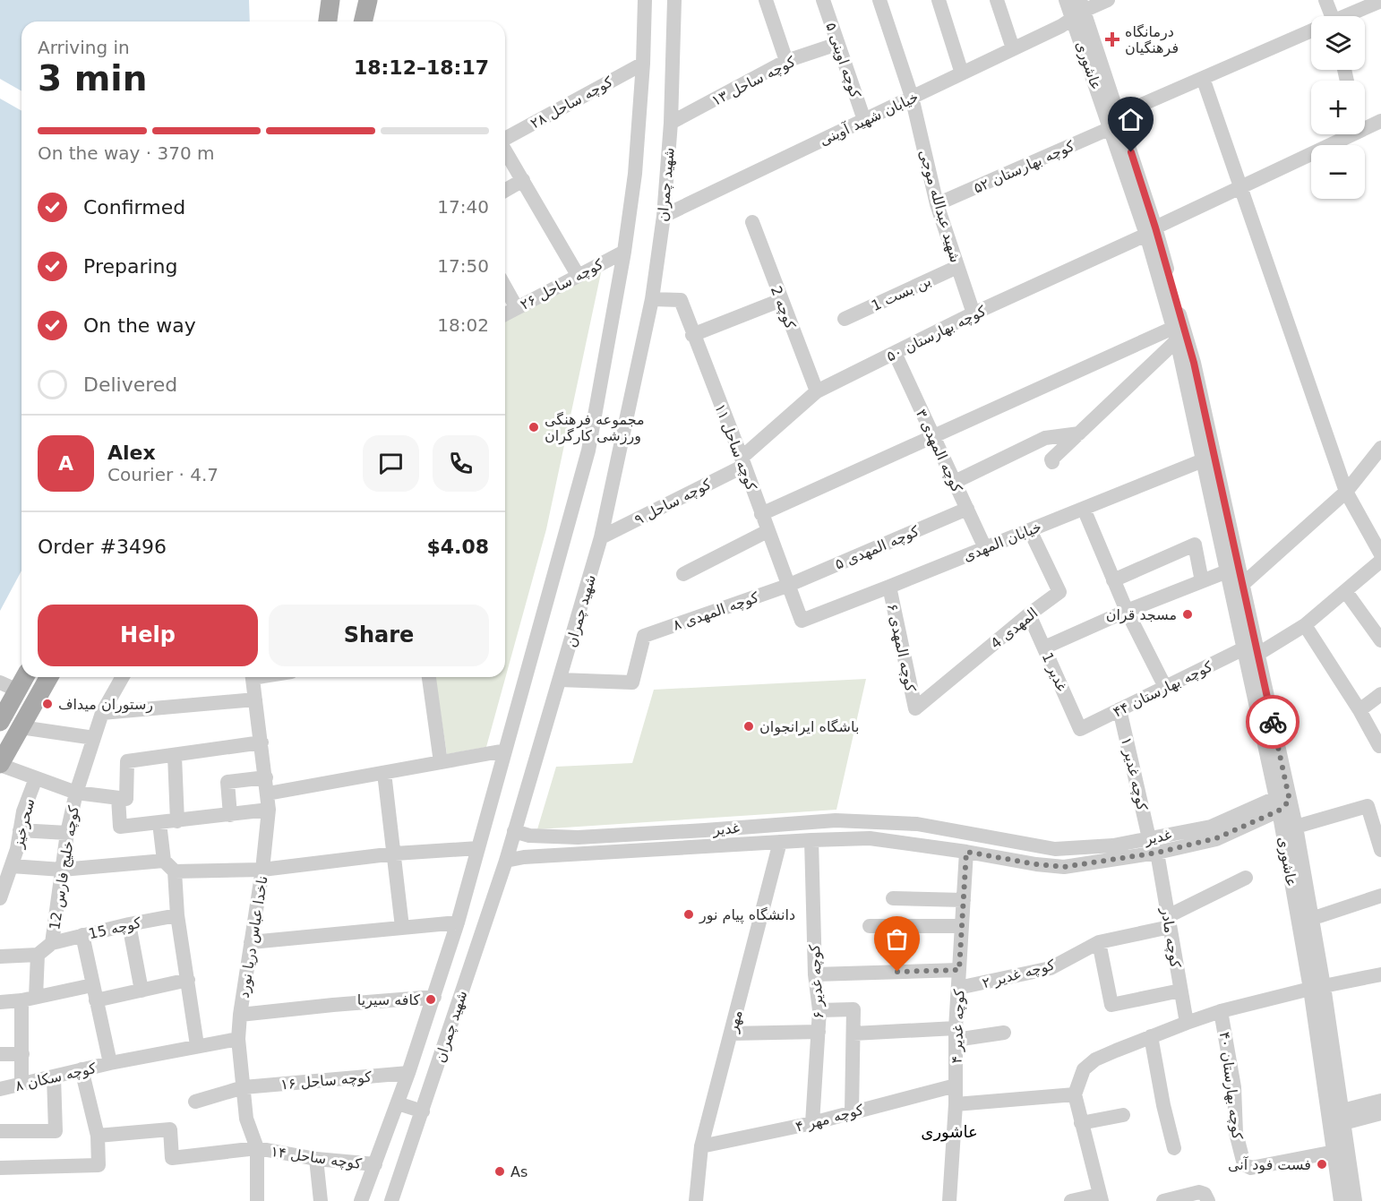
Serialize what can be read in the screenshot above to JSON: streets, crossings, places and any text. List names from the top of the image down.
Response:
{
  "streets": {
    "street": [
      "کوچه اوینی ۵",
      "عاشوری",
      "کوچه ساحل ۱۳",
      "کوچه ساحل ۲۸",
      "خیابان شهید آوینی",
      "کوچه بهارستان ۵۲",
      "شهید چمران",
      "شهید عبدالله موجی",
      "کوچه ساحل ۲۶",
      "بن بست 1",
      "کوچه 2",
      "کوچه بهارستان ۵۰",
      "کوچه ساحل ۱۱",
      "کوچه المهدی ۳",
      "کوچه ساحل ۹",
      "خیابان المهدی",
      "کوچه المهدی ۵",
      "کوچه المهدی ۸",
      "المهدی 4",
      "کوچه المهدی ۶",
      "غدیر 1",
      "کوچه بهارستان ۴۴",
      "کوچه غدیر ۱",
      "سحرخیز",
      "غدیر",
      "کوچه خلیج فارس 12",
      "کوچه 15",
      "ناخدا عباس دریا نورد",
      "کوچه مادر",
      "کوچه غدیر ۲",
      "کوچه غدیر ۶",
      "مهر",
      "کوچه غدیر ۴",
      "کوچه سکان ۸",
      "کوچه ساحل ۱۶",
      "کوچه بهارستان ۴۰",
      "کوچه مهر ۴",
      "کوچه ساحل ۱۴"
    ]
  },
  "crossings": [
    ["کوچه اوینی ۵", "کوچه ساحل ۱۳"],
    ["کوچه اوینی ۵", "خیابان شهید آوینی"],
    ["عاشوری", "خیابان شهید آوینی"],
    ["عاشوری", "کوچه بهارستان ۵۲"],
    ["عاشوری", "کوچه بهارستان ۵۰"],
    ["عاشوری", "خیابان المهدی"],
    ["عاشوری", "کوچه بهارستان ۴۴"],
    ["عاشوری", "غدیر"],
    ["عاشوری", "کوچه بهارستان ۴۰"],
    ["کوچه ساحل ۱۳", "شهید چمران"],
    ["کوچه ساحل ۲۸", "شهید چمران"],
    ["خیابان شهید آوینی", "شهید چمران"],
    ["خیابان شهید آوینی", "شهید عبدالله موجی"],
    ["کوچه بهارستان ۵۲", "شهید عبدالله موجی"],
    ["شهید چمران", "کوچه ساحل ۲۶"],
    ["شهید چمران", "کوچه ساحل ۱۱"],
    ["شهید چمران", "کوچه ساحل ۹"],
    ["شهید چمران", "کوچه المهدی ۸"],
    ["شهید چمران", "غدیر"],
    ["شهید چمران", "کوچه ساحل ۱۶"],
    ["شهید چمران", "کوچه ساحل ۱۴"],
    ["شهید عبدالله موجی", "بن بست 1"],
    ["شهید عبدالله موجی", "کوچه بهارستان ۵۰"],
    ["کوچه 2", "کوچه بهارستان ۵۰"],
    ["کوچه بهارستان ۵۰", "کوچه ساحل ۱۱"],
    ["کوچه بهارستان ۵۰", "کوچه المهدی ۳"],
    ["کوچه بهارستان ۵۰", "کوچه ساحل ۹"],
    ["کوچه ساحل ۱۱", "کوچه ساحل ۹"],
    ["کوچه ساحل ۱۱", "خیابان المهدی"],
    ["کوچه ساحل ۱۱", "کوچه المهدی ۵"],
    ["کوچه ساحل ۱۱", "کوچه المهدی ۸"],
    ["کوچه المهدی ۳", "خیابان المهدی"],
    ["کوچه المهدی ۳", "کوچه المهدی ۵"],
    ["خیابان المهدی", "المهدی 4"],
    ["خیابان المهدی", "کوچه المهدی ۶"],
    ["کوچه المهدی ۵", "کوچه المهدی ۸"],
    ["المهدی 4", "کوچه المهدی ۶"],
    ["المهدی 4", "غدیر 1"],
    ["غدیر 1", "کوچه بهارستان ۴۴"],
    ["کوچه بهارستان ۴۴", "کوچه غدیر ۱"],
    ["کوچه غدیر ۱", "غدیر"],
    ["غدیر", "کوچه مادر"],
    ["غدیر", "کوچه غدیر ۶"],
    ["غدیر", "مهر"],
    ["غدیر", "کوچه غدیر ۴"],
    ["کوچه خلیج فارس 12", "کوچه 15"],
    ["ناخدا عباس دریا نورد", "کوچه سکان ۸"],
    ["ناخدا عباس دریا نورد", "کوچه ساحل ۱۶"],
    ["ناخدا عباس دریا نورد", "کوچه ساحل ۱۴"],
    ["کوچه مادر", "کوچه غدیر ۲"],
    ["کوچه غدیر ۲", "کوچه غدیر ۴"],
    ["کوچه غدیر ۶", "کوچه مهر ۴"],
    ["مهر", "کوچه مهر ۴"],
    ["کوچه غدیر ۴", "کوچه مهر ۴"]
  ],
  "districts": ["عاشوری"],
  "places": {
    "health": ["درمانگاه فرهنگیان"],
    "other": [
      "مجموعه فرهنگی ورزشی کارگران",
      "مسجد قران",
      "رستوران میداف",
      "باشگاه ایرانجوان",
      "دانشگاه پیام نور",
      "کافه سیریا",
      "فست فود آنی",
      "As"
    ]
  },
  "page": {
    "map_buttons": ["+", "−"],
    "heading": ["3 min", "Arriving in", "18:12–18:17"],
    "panel": [
      "Alex",
      "Courier · 4.7",
      "Order #3496",
      "$4.08"
    ],
    "bar": "On the way · 370 m",
    "list": [
      ["Confirmed", "17:40"],
      ["Preparing", "17:50"],
      ["On the way", "18:02"],
      "Delivered"
    ],
    "round": "A",
    "buttons": ["Help", "Share"]
  }
}
